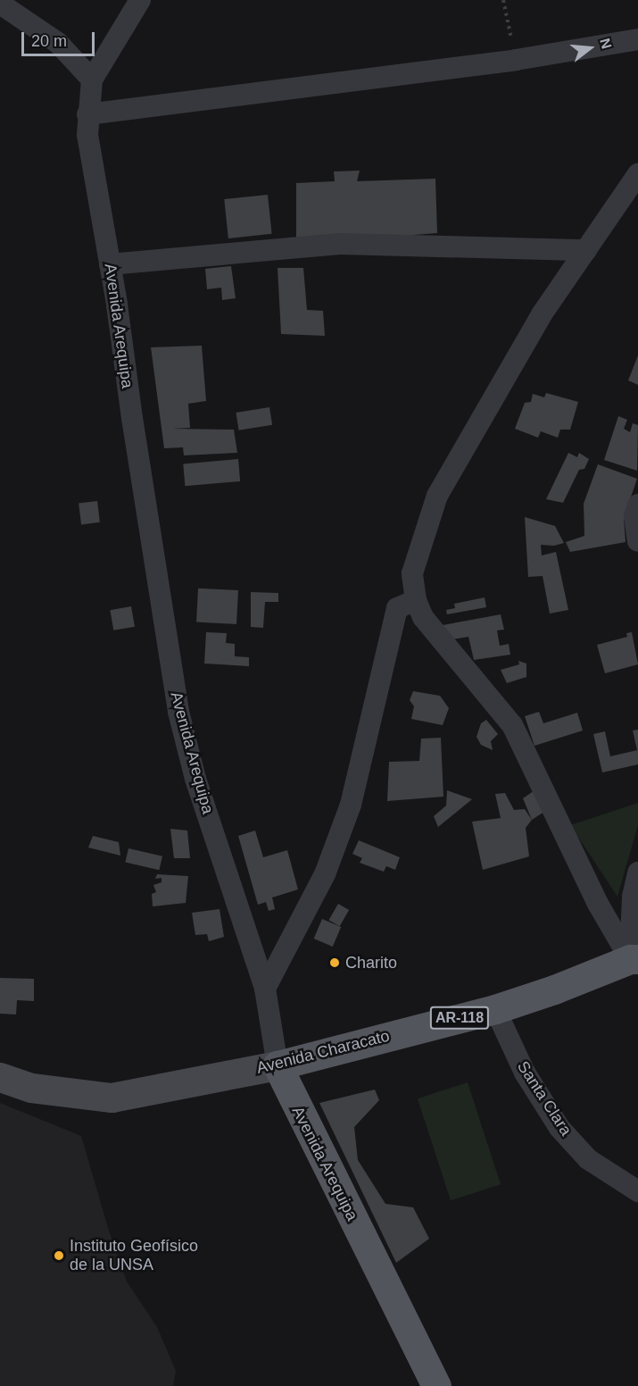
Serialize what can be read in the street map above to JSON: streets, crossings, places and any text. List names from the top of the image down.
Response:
{
  "streets": {
    "main road": ["Avenida Arequipa", "AR-118", "Avenida Characato"],
    "street": ["Santa Clara"]
  },
  "crossings": [
    ["Avenida Arequipa", "Avenida Characato"],
    ["Avenida Characato", "Santa Clara"]
  ],
  "places": ["Charito", "Instituto Geofísico de la UNSA"],
  "scale_bar": "20 m",
  "north": "right"
}
